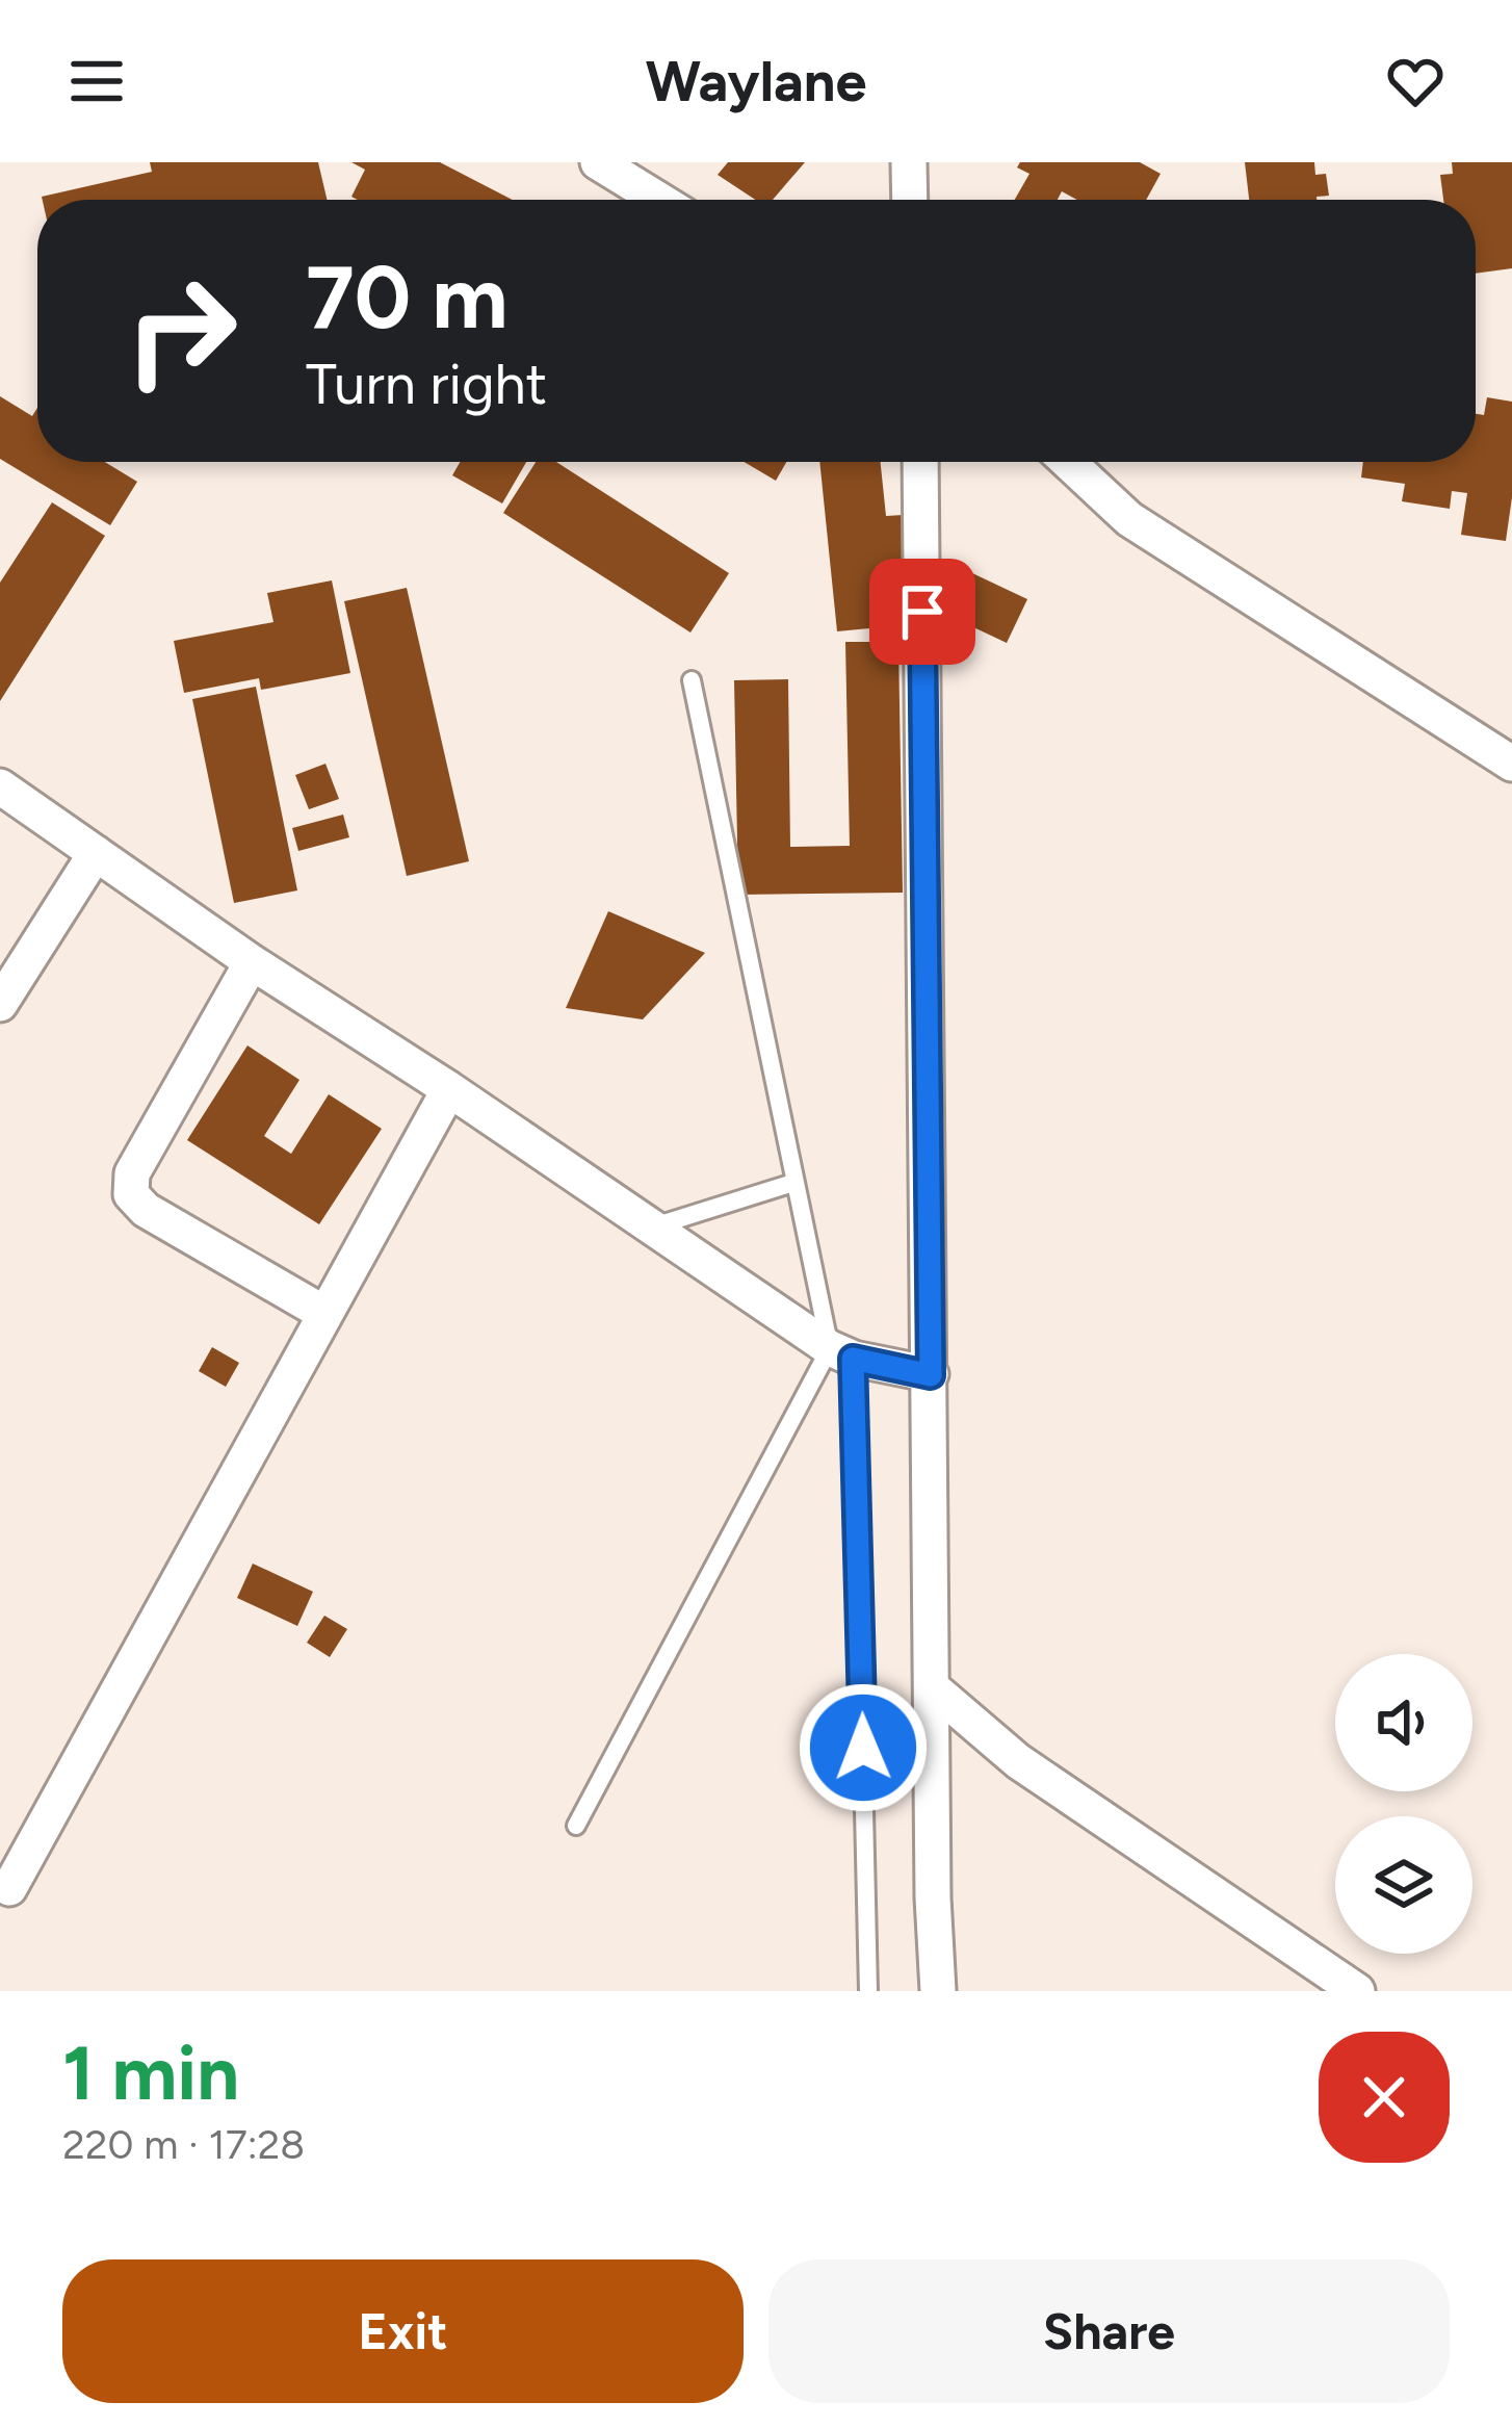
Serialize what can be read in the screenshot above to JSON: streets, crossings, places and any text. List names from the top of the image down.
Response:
{
  "page": {
    "header": "Waylane",
    "turn": ["70 m", "Turn right"],
    "heading": ["1 min", "220 m · 17:28"],
    "buttons": ["Exit", "Share"]
  }
}
